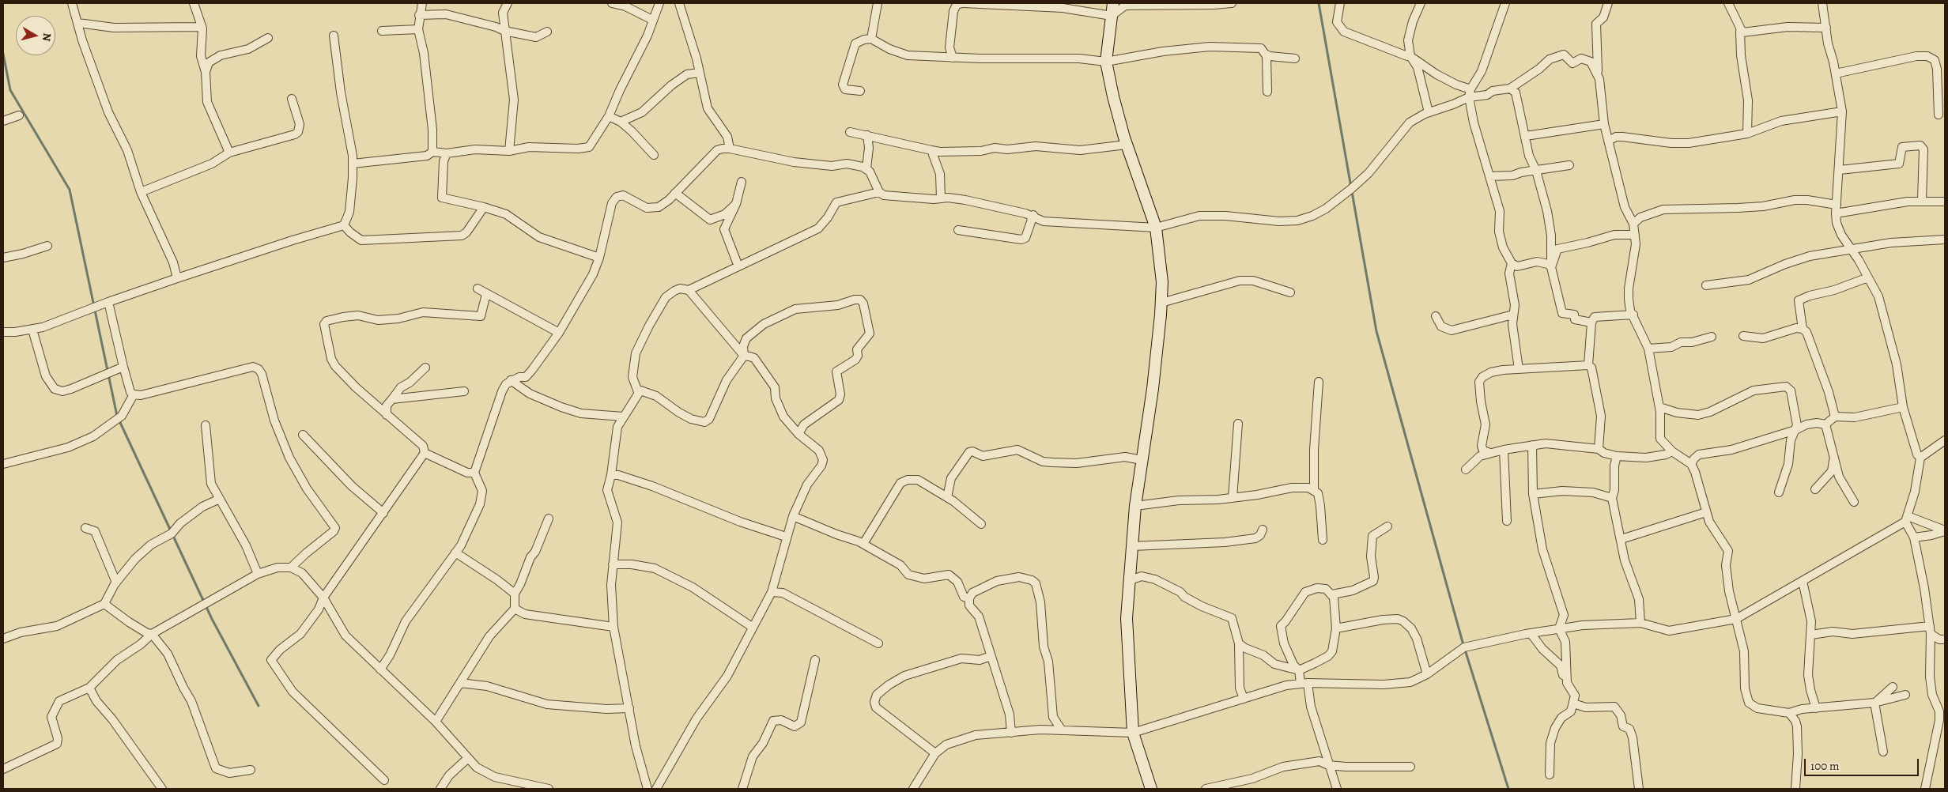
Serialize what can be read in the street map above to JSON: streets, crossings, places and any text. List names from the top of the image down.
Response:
{
  "scale_bar": "100 m",
  "north": "right"
}
